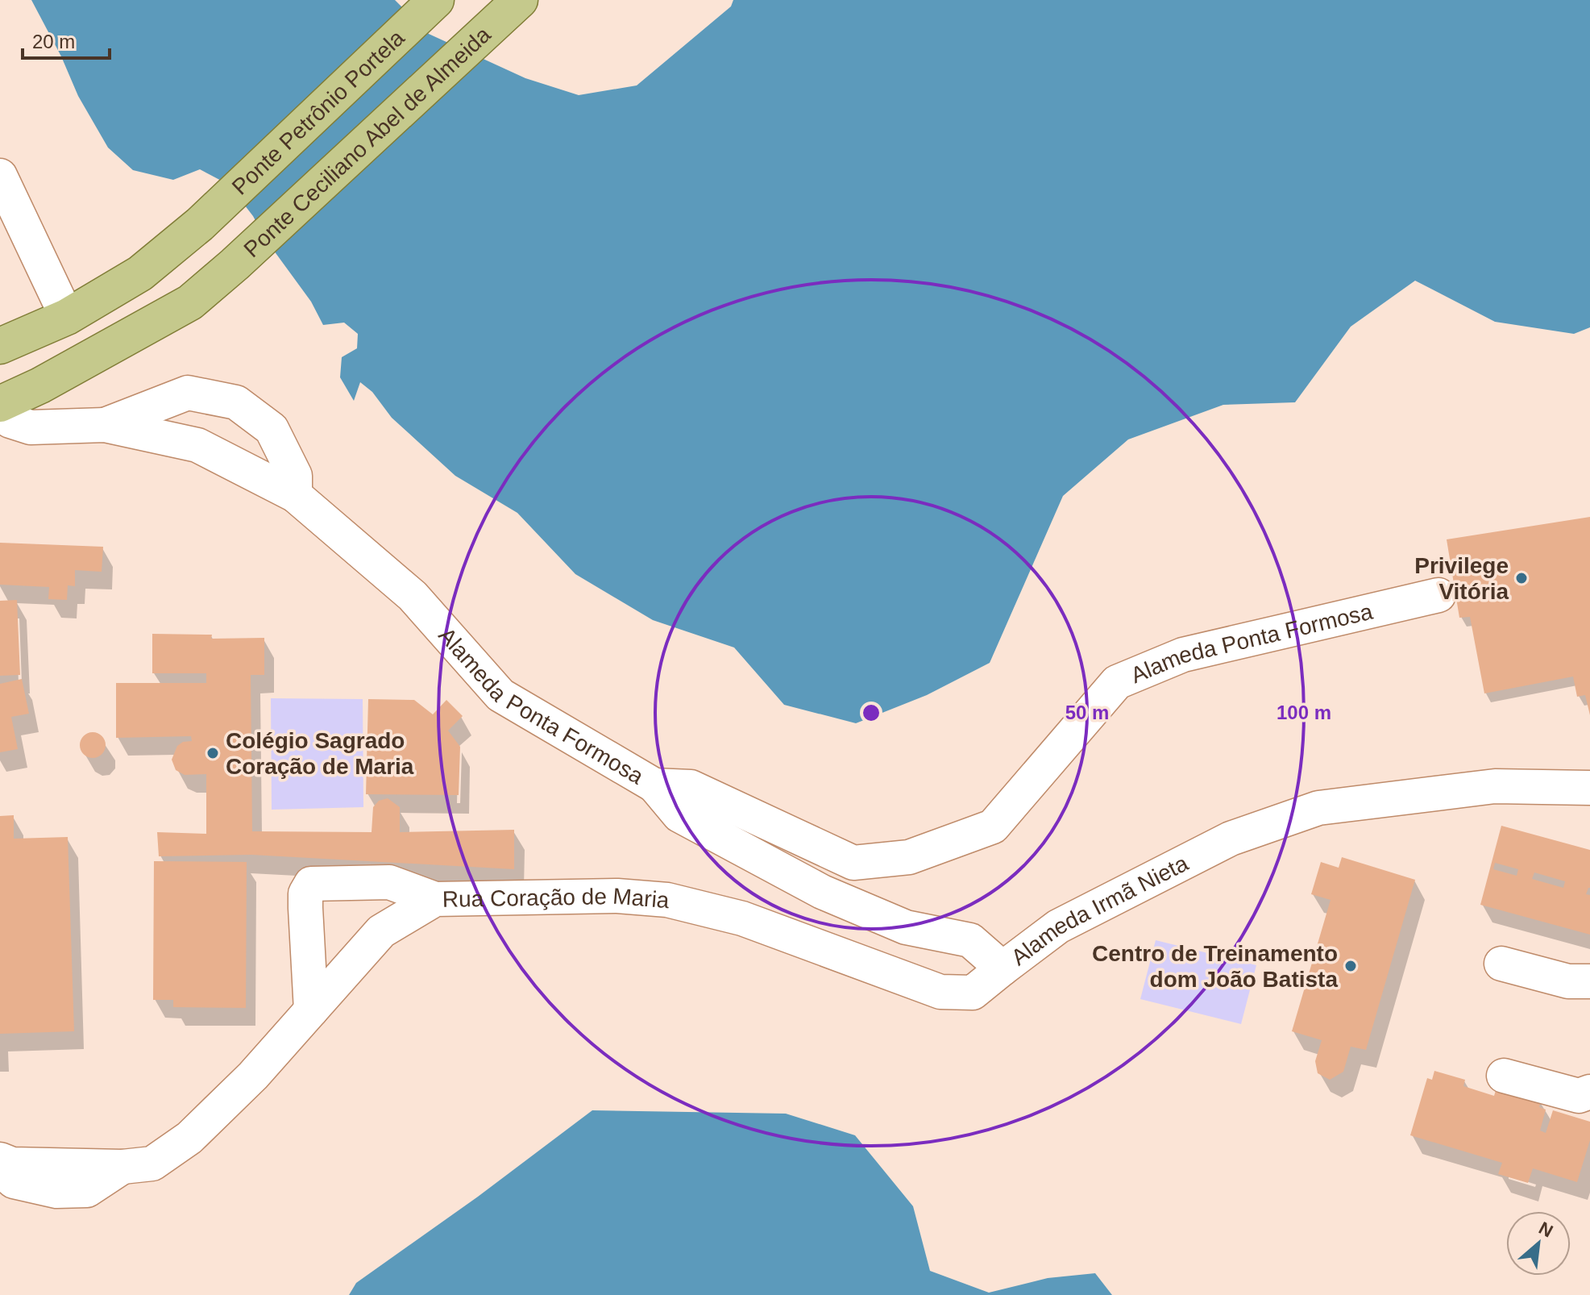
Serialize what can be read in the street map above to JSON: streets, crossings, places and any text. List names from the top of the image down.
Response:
{
  "streets": {
    "main road": ["Ponte Petrônio Portela", "Ponte Ceciliano Abel de Almeida"],
    "street": ["Alameda Ponta Formosa", "Rua Coração de Maria", "Alameda Irmã Nieta"]
  },
  "crossings": [
    ["Alameda Ponta Formosa", "Alameda Irmã Nieta"],
    ["Rua Coração de Maria", "Alameda Irmã Nieta"]
  ],
  "places": ["Privilege Vitória", "Colégio Sagrado Coração de Maria", "Centro de Treinamento dom João Batista"],
  "scale_bar": "20 m",
  "north": "top right",
  "rings": ["50 m", "100 m"]
}
